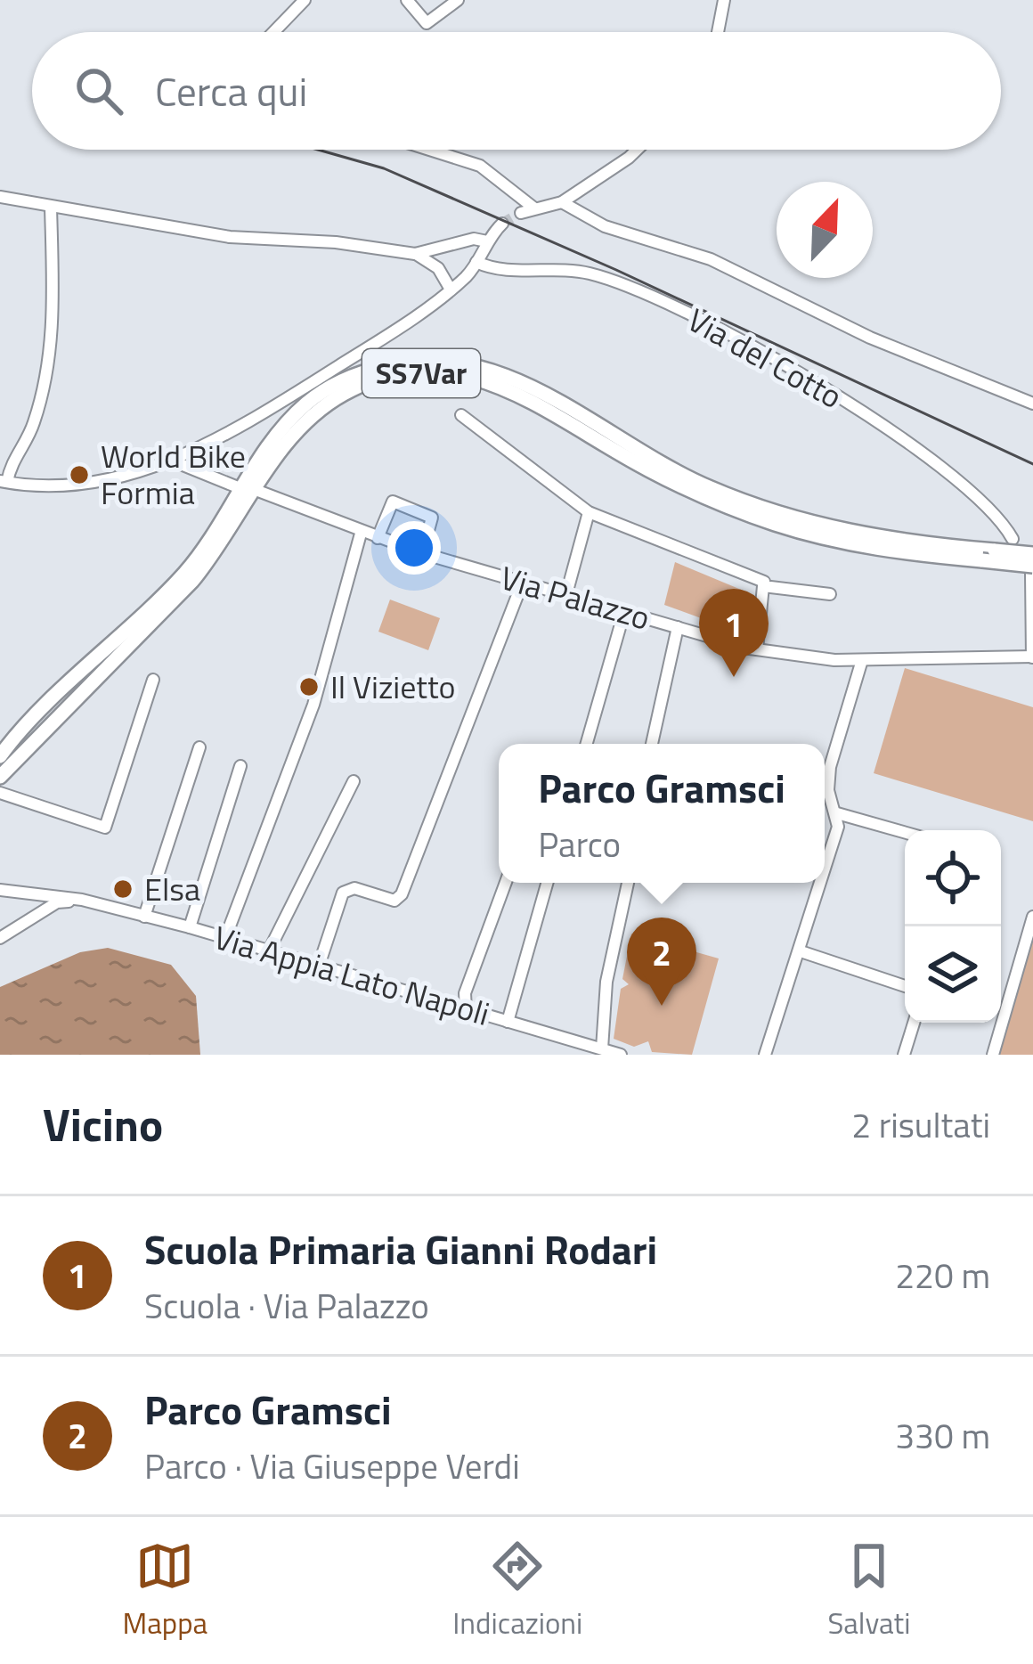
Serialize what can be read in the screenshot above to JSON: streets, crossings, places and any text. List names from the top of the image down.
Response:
{
  "streets": {
    "main road": ["SS7Var"],
    "street": ["Via del Cotto", "Via Palazzo", "Via Appia Lato Napoli"]
  },
  "crossings": [
    ["SS7Var", "Via Palazzo"]
  ],
  "places": ["World Bike Formia", "Il Vizietto", "Elsa"],
  "north": "top right",
  "page": {
    "search": "Cerca qui",
    "pins": ["1", "2"],
    "popup": ["Parco Gramsci", "Parco"],
    "heading": ["Vicino", "2 risultati"],
    "list": [
      {
        "mark": "1",
        "name": "Scuola Primaria Gianni Rodari",
        "note": "Scuola · Via Palazzo",
        "value": "220 m"
      },
      {
        "mark": "2",
        "name": "Parco Gramsci",
        "note": "Parco · Via Giuseppe Verdi",
        "value": "330 m"
      }
    ],
    "nav": ["Mappa", "Indicazioni", "Salvati"]
  }
}
